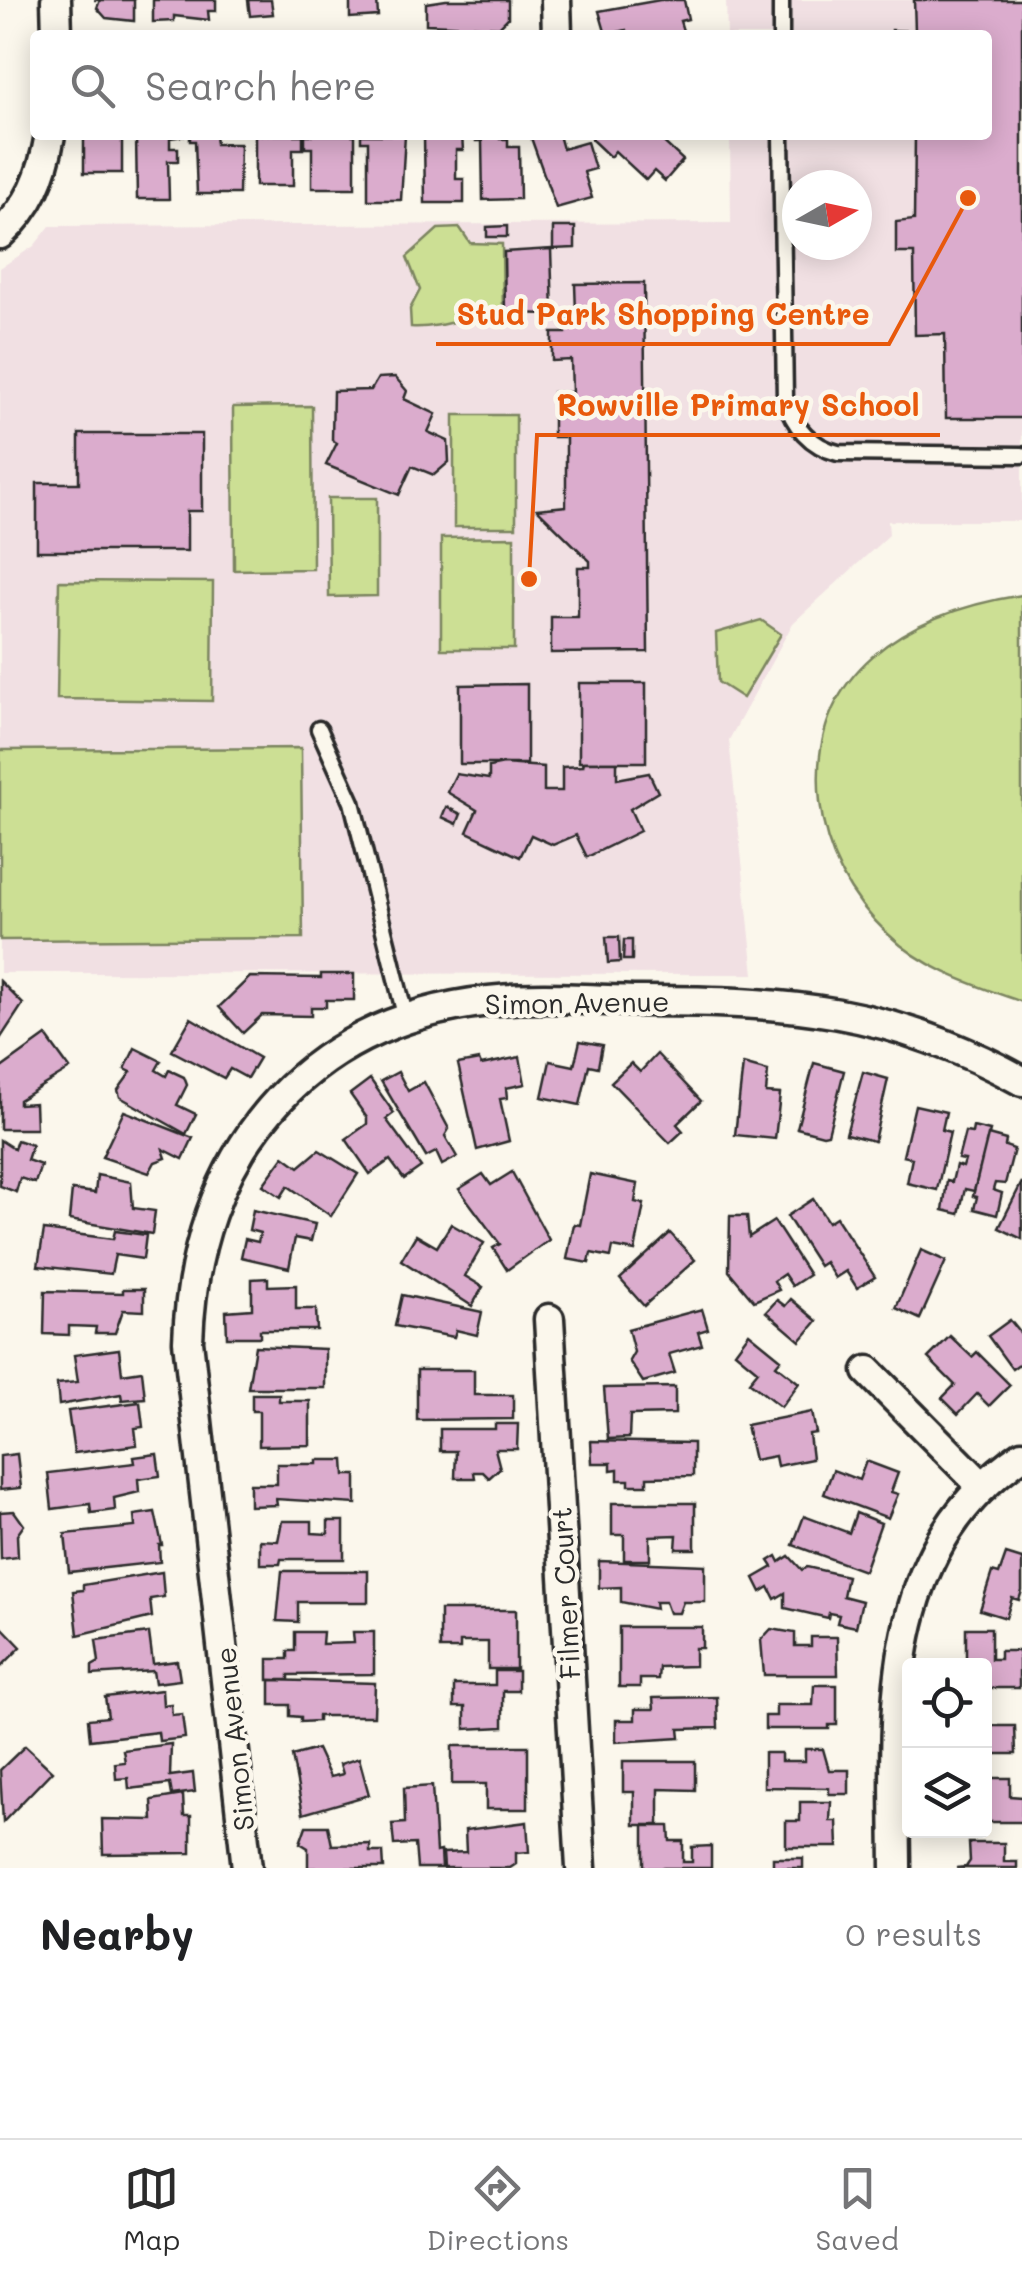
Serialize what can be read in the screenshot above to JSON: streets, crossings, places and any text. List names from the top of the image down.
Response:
{
  "streets": {
    "street": ["Simon Avenue", "Filmer Court"]
  },
  "places": ["Stud Park Shopping Centre", "Rowville Primary School"],
  "north": "right",
  "page": {
    "search": "Search here",
    "heading": ["Nearby", "0 results"],
    "nav": ["Map", "Directions", "Saved"]
  }
}
